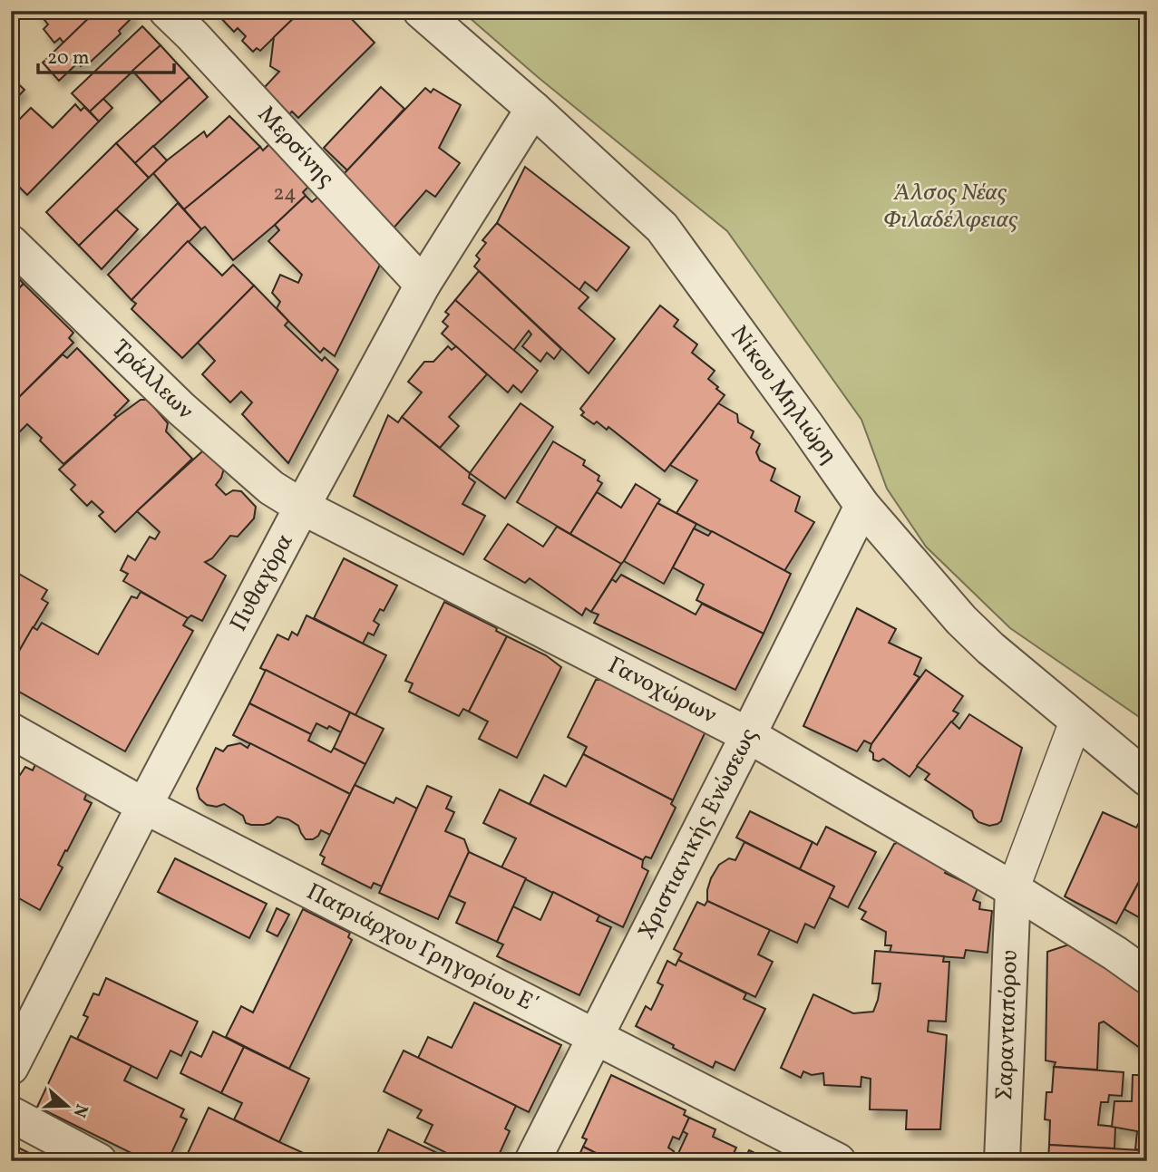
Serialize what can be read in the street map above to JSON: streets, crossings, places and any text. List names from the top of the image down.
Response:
{
  "streets": {
    "street": [
      "Μερσίνης",
      "Τράλλεων",
      "Νίκου Μηλιώρη",
      "Πυθαγόρα",
      "Γανοχώρων",
      "Χριστιανικής Ενώσεως",
      "Πατριάρχου Γρηγορίου Ε΄",
      "Σαρανταπόρου"
    ]
  },
  "crossings": [
    ["Μερσίνης", "Πυθαγόρα"],
    ["Τράλλεων", "Πυθαγόρα"],
    ["Τράλλεων", "Γανοχώρων"],
    ["Νίκου Μηλιώρη", "Πυθαγόρα"],
    ["Νίκου Μηλιώρη", "Χριστιανικής Ενώσεως"],
    ["Πυθαγόρα", "Γανοχώρων"],
    ["Πυθαγόρα", "Πατριάρχου Γρηγορίου Ε΄"],
    ["Γανοχώρων", "Χριστιανικής Ενώσεως"],
    ["Γανοχώρων", "Σαρανταπόρου"],
    ["Χριστιανικής Ενώσεως", "Πατριάρχου Γρηγορίου Ε΄"]
  ],
  "parks": ["Άλσος Νέας Φιλαδέλφειας"],
  "house_numbers": ["24"],
  "scale_bar": "20 m",
  "north": "right"
}
